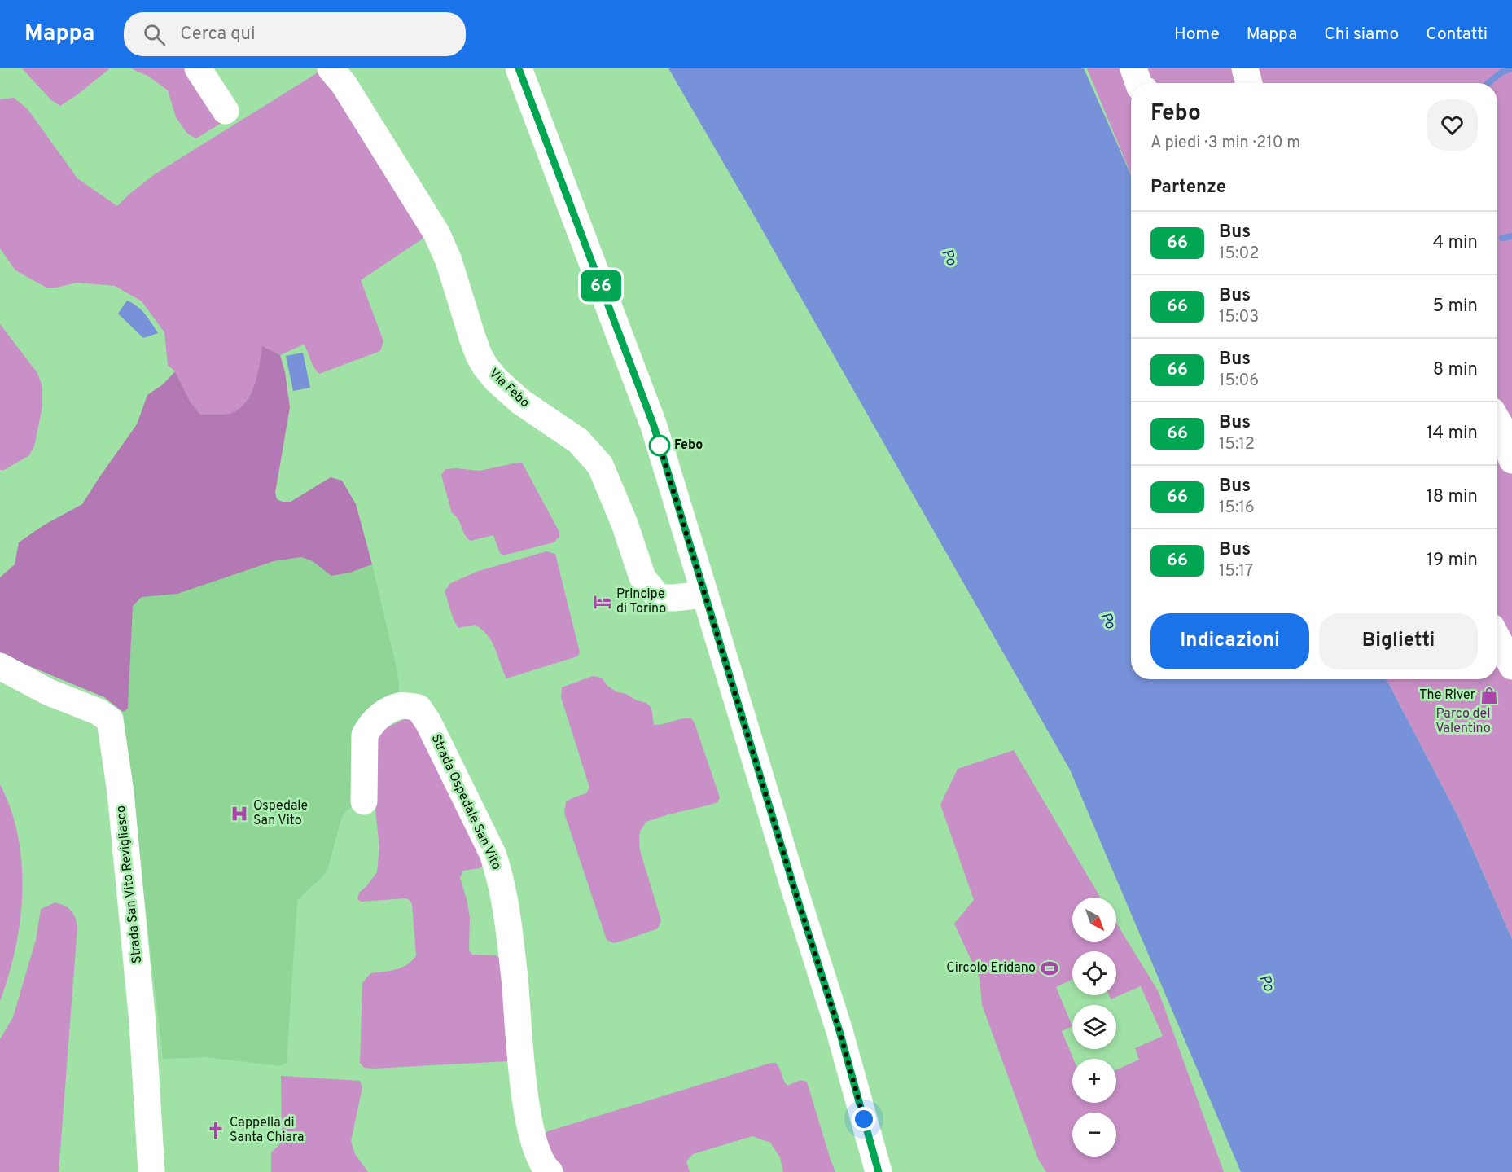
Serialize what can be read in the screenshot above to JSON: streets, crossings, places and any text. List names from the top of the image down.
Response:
{
  "streets": {
    "street": ["Via Febo", "Strada Ospedale San Vito", "Strada San Vito Revigliasco"]
  },
  "water": ["Po"],
  "parks": ["Parco del Valentino"],
  "places": {
    "other": ["Febo"],
    "hotel": ["Principe di Torino"],
    "shop": ["The River"],
    "hospital": ["Ospedale San Vito"],
    "sports": ["Circolo Eridano"],
    "church": ["Cappella di Santa Chiara"]
  },
  "lines": ["bus line 66"],
  "north": "bottom right",
  "page": {
    "header": "Mappa",
    "search": "Cerca qui",
    "nav": [
      "Home",
      "Mappa",
      "Chi siamo",
      "Contatti"
    ],
    "on_map": "66",
    "heading": [
      ["Febo", "A piedi · 3 min · 210 m"],
      "Partenze"
    ],
    "list": [
      {
        "mark": "66",
        "name": "Bus",
        "note": "15:02",
        "value": "4 min"
      },
      {
        "mark": "66",
        "name": "Bus",
        "note": "15:03",
        "value": "5 min"
      },
      {
        "mark": "66",
        "name": "Bus",
        "note": "15:06",
        "value": "8 min"
      },
      {
        "mark": "66",
        "name": "Bus",
        "note": "15:12",
        "value": "14 min"
      },
      {
        "mark": "66",
        "name": "Bus",
        "note": "15:16",
        "value": "18 min"
      },
      {
        "mark": "66",
        "name": "Bus",
        "note": "15:17",
        "value": "19 min"
      }
    ],
    "buttons": ["Indicazioni", "Biglietti"],
    "map_buttons": ["+", "−"]
  }
}
